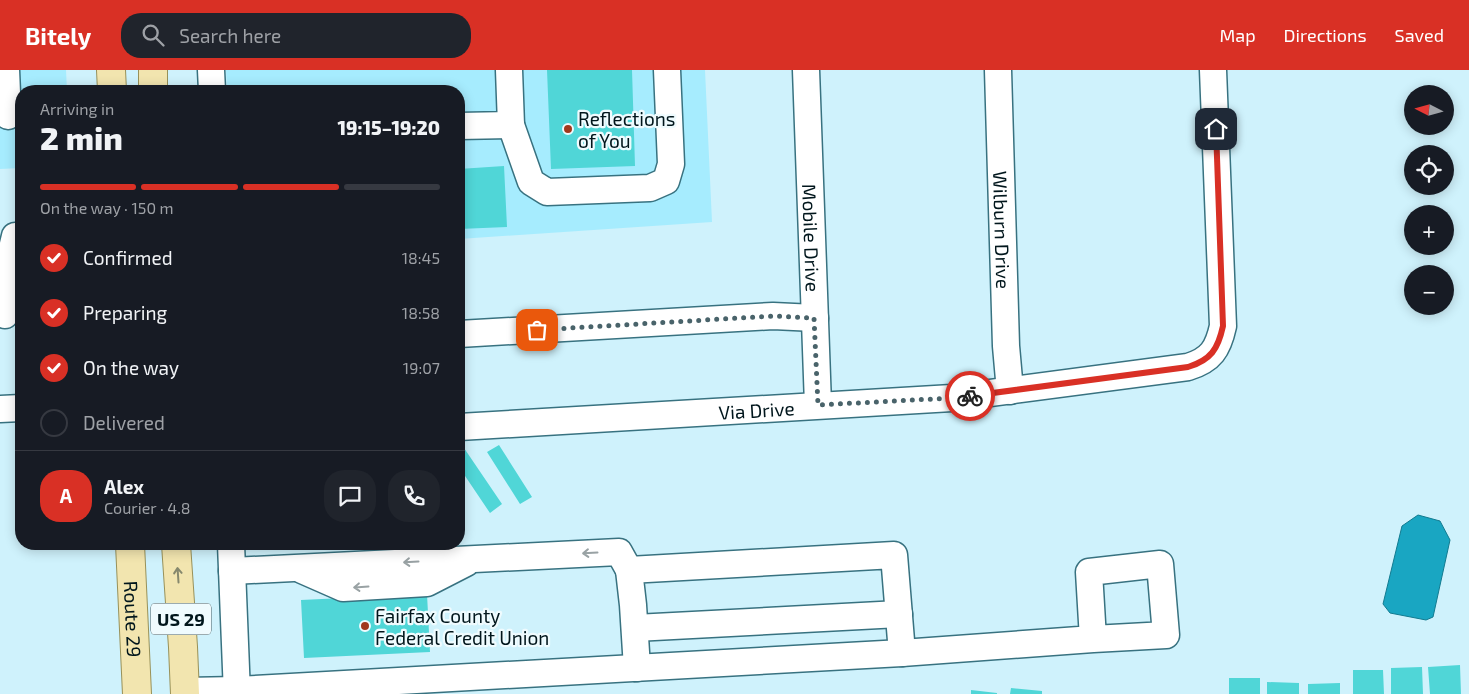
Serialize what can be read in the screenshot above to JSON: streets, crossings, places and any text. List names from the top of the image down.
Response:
{
  "streets": {
    "main road": ["Route 29", "US 29"],
    "street": ["Wilburn Drive", "Mobile Drive", "Via Drive"]
  },
  "crossings": [
    ["Wilburn Drive", "Via Drive"],
    ["Mobile Drive", "Via Drive"]
  ],
  "places": ["Reflections of You", "Fairfax County Federal Credit Union"],
  "north": "left",
  "page": {
    "header": "Bitely",
    "search": "Search here",
    "nav": ["Map", "Directions", "Saved"],
    "map_buttons": ["+", "−"],
    "heading": ["2 min", "Arriving in", "19:15–19:20"],
    "panel": ["Alex", "Courier · 4.8"],
    "bar": "On the way · 150 m",
    "list": [
      ["Confirmed", "18:45"],
      ["Preparing", "18:58"],
      ["On the way", "19:07"],
      "Delivered"
    ],
    "round": "A"
  }
}
